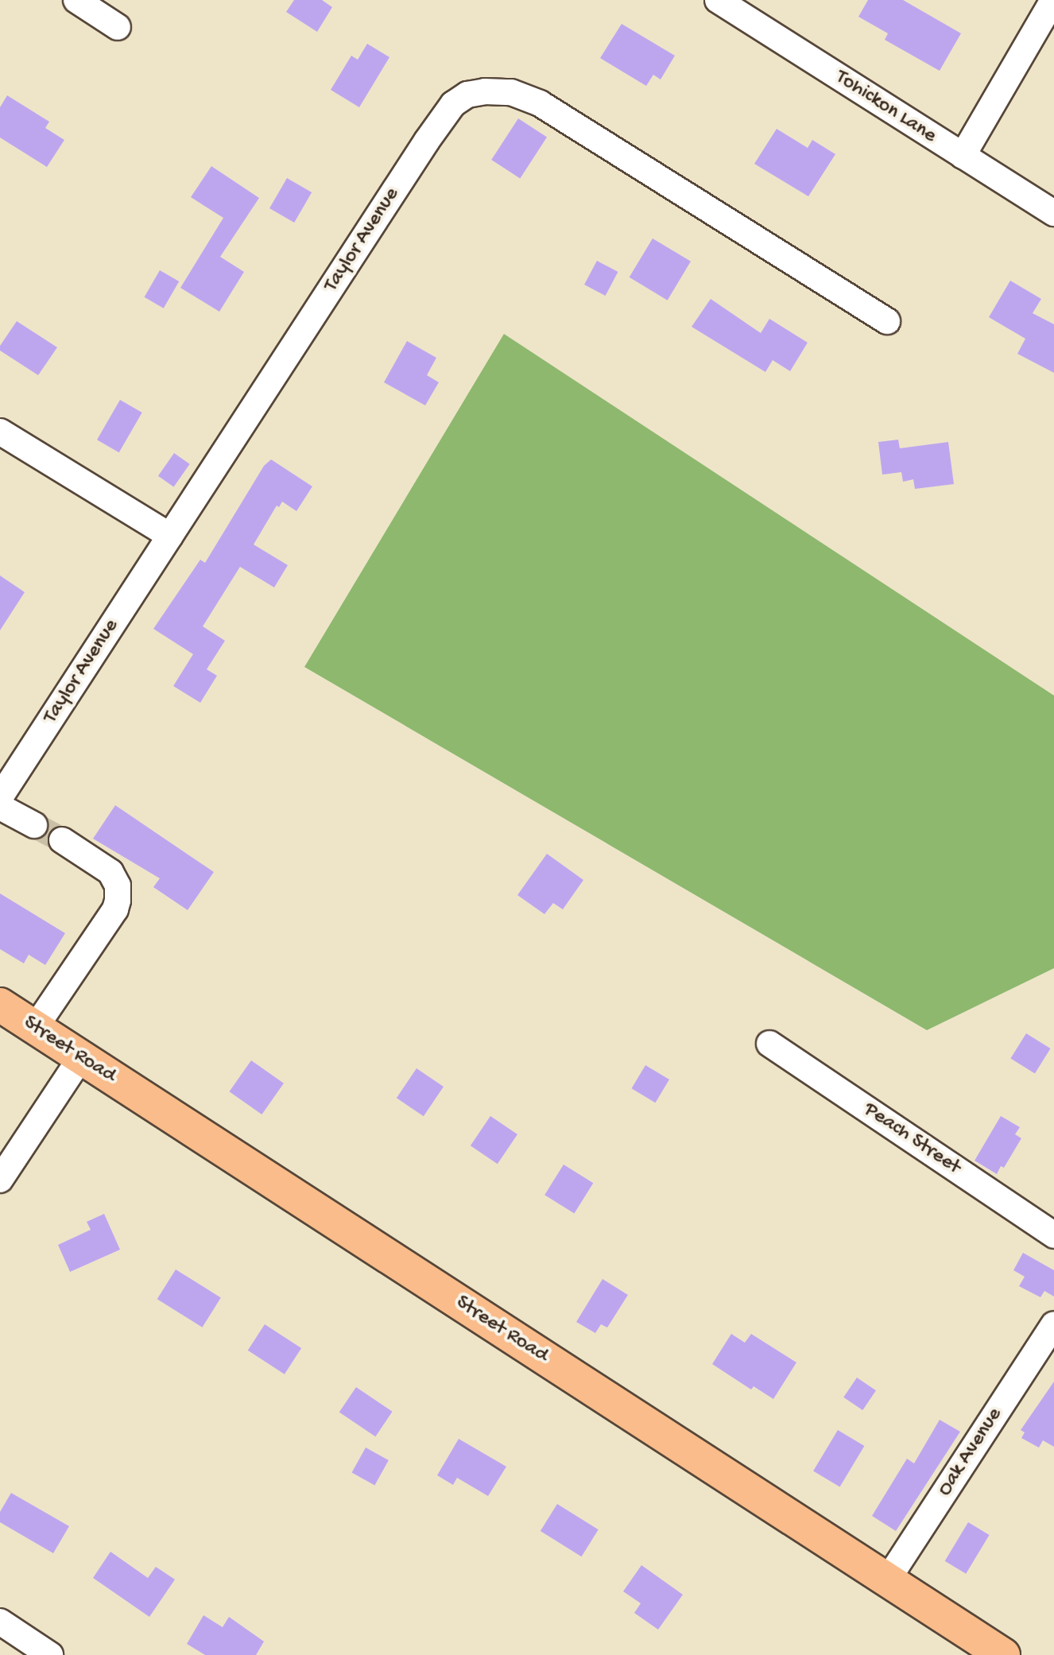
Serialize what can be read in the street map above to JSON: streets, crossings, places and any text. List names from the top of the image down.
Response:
{
  "streets": {
    "main road": ["Street Road"],
    "street": [
      "Tohickon Lane",
      "Taylor Avenue",
      "Peach Street",
      "Oak Avenue"
    ]
  },
  "crossings": [
    ["Street Road", "Oak Avenue"]
  ]
}
